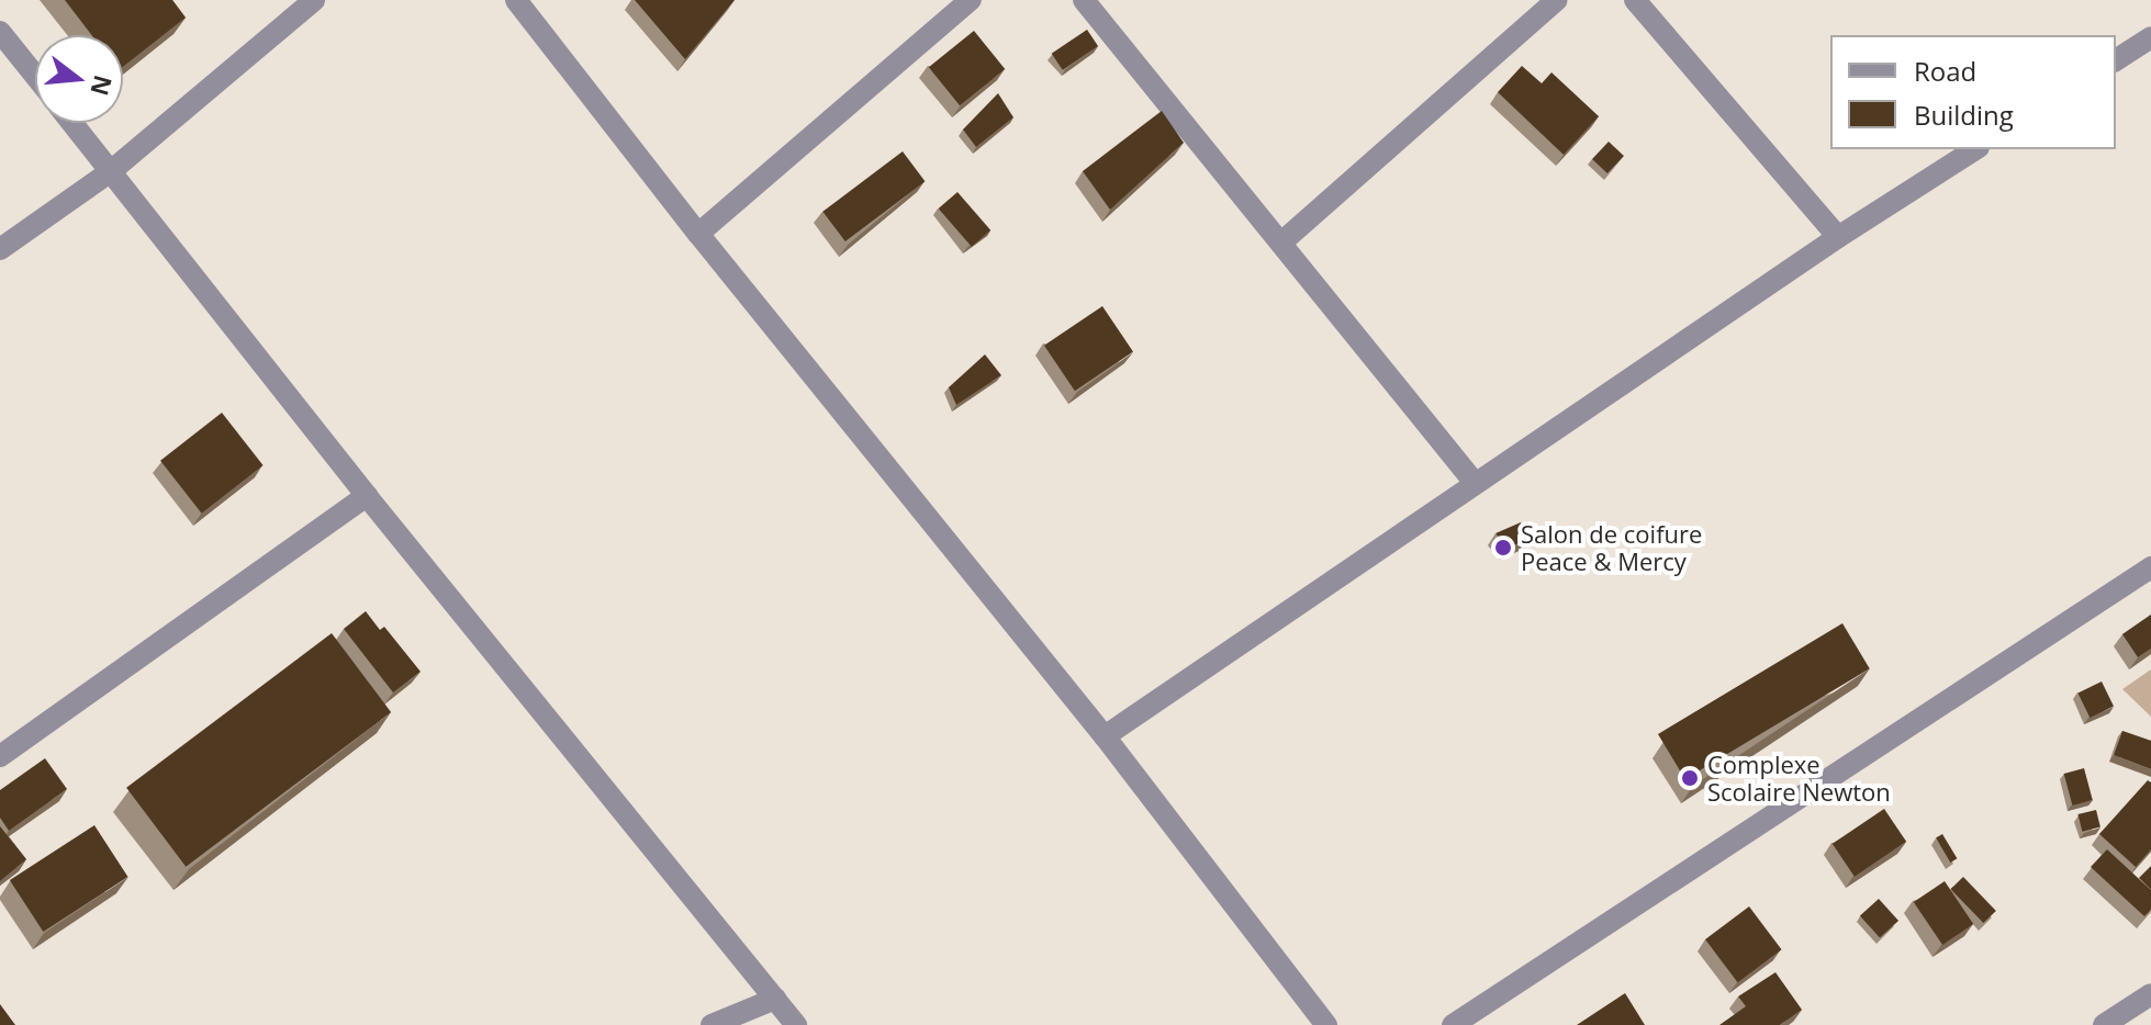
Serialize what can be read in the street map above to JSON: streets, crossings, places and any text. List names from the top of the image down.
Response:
{
  "places": ["Salon de coifure Peace & Mercy", "Complexe Scolaire Newton"],
  "legend": ["Road", "Building"],
  "north": "right"
}
